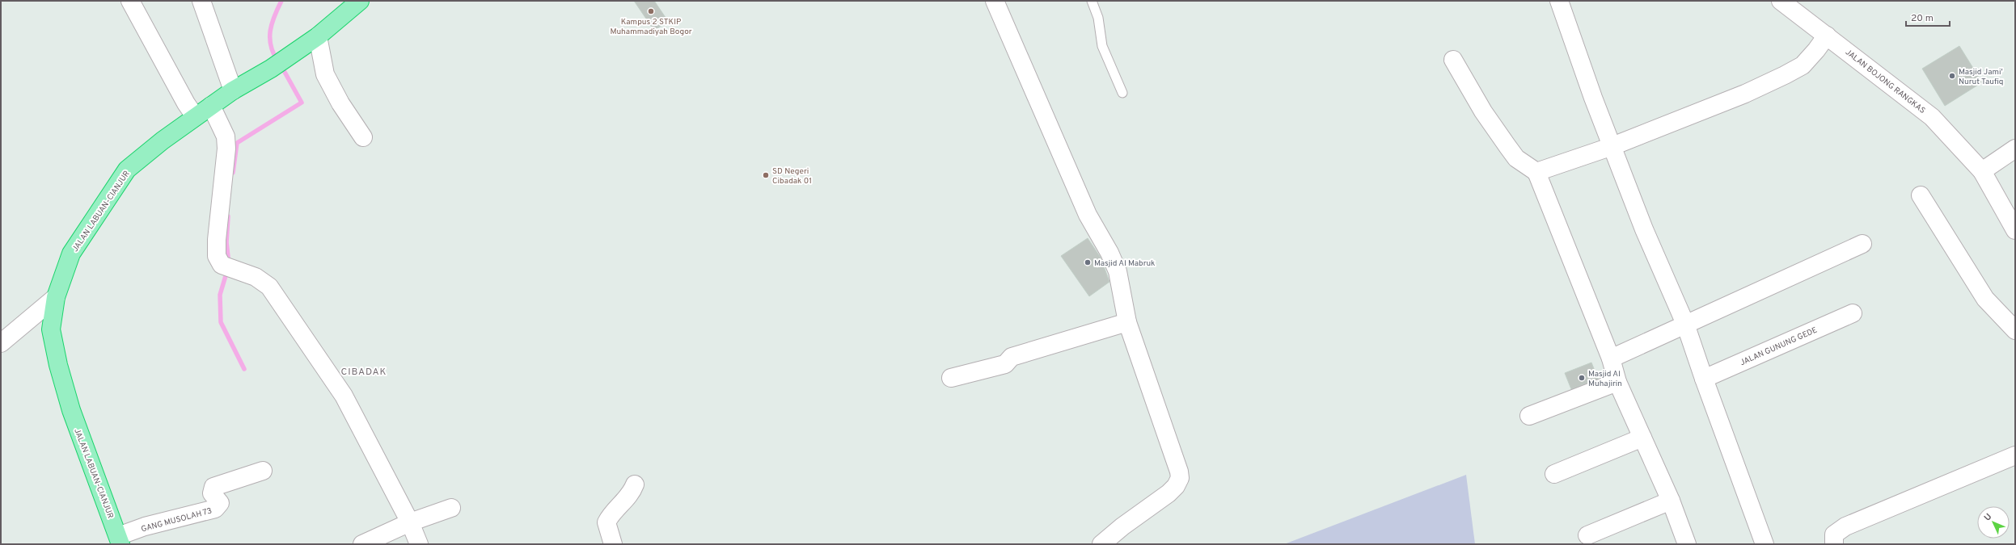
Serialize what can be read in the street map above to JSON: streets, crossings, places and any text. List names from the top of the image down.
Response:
{
  "streets": {
    "highway": ["JALAN LABUAN-CIANJUR"],
    "street": ["JALAN BOJONG RANGKAS", "JALAN GUNUNG GEDE", "GANG MUSOLAH 73"]
  },
  "crossings": [
    ["JALAN LABUAN-CIANJUR", "GANG MUSOLAH 73"]
  ],
  "districts": ["CIBADAK"],
  "places": [
    "Kampus 2 STKIP Muhammadiyah Bogor",
    "Masjid Jami' Nurut Taufiq",
    "SD Negeri Cibadak 01",
    "Masjid Al Mabruk",
    "Masjid Al Muhajirin"
  ],
  "scale_bar": "20 m",
  "north": "top left"
}
